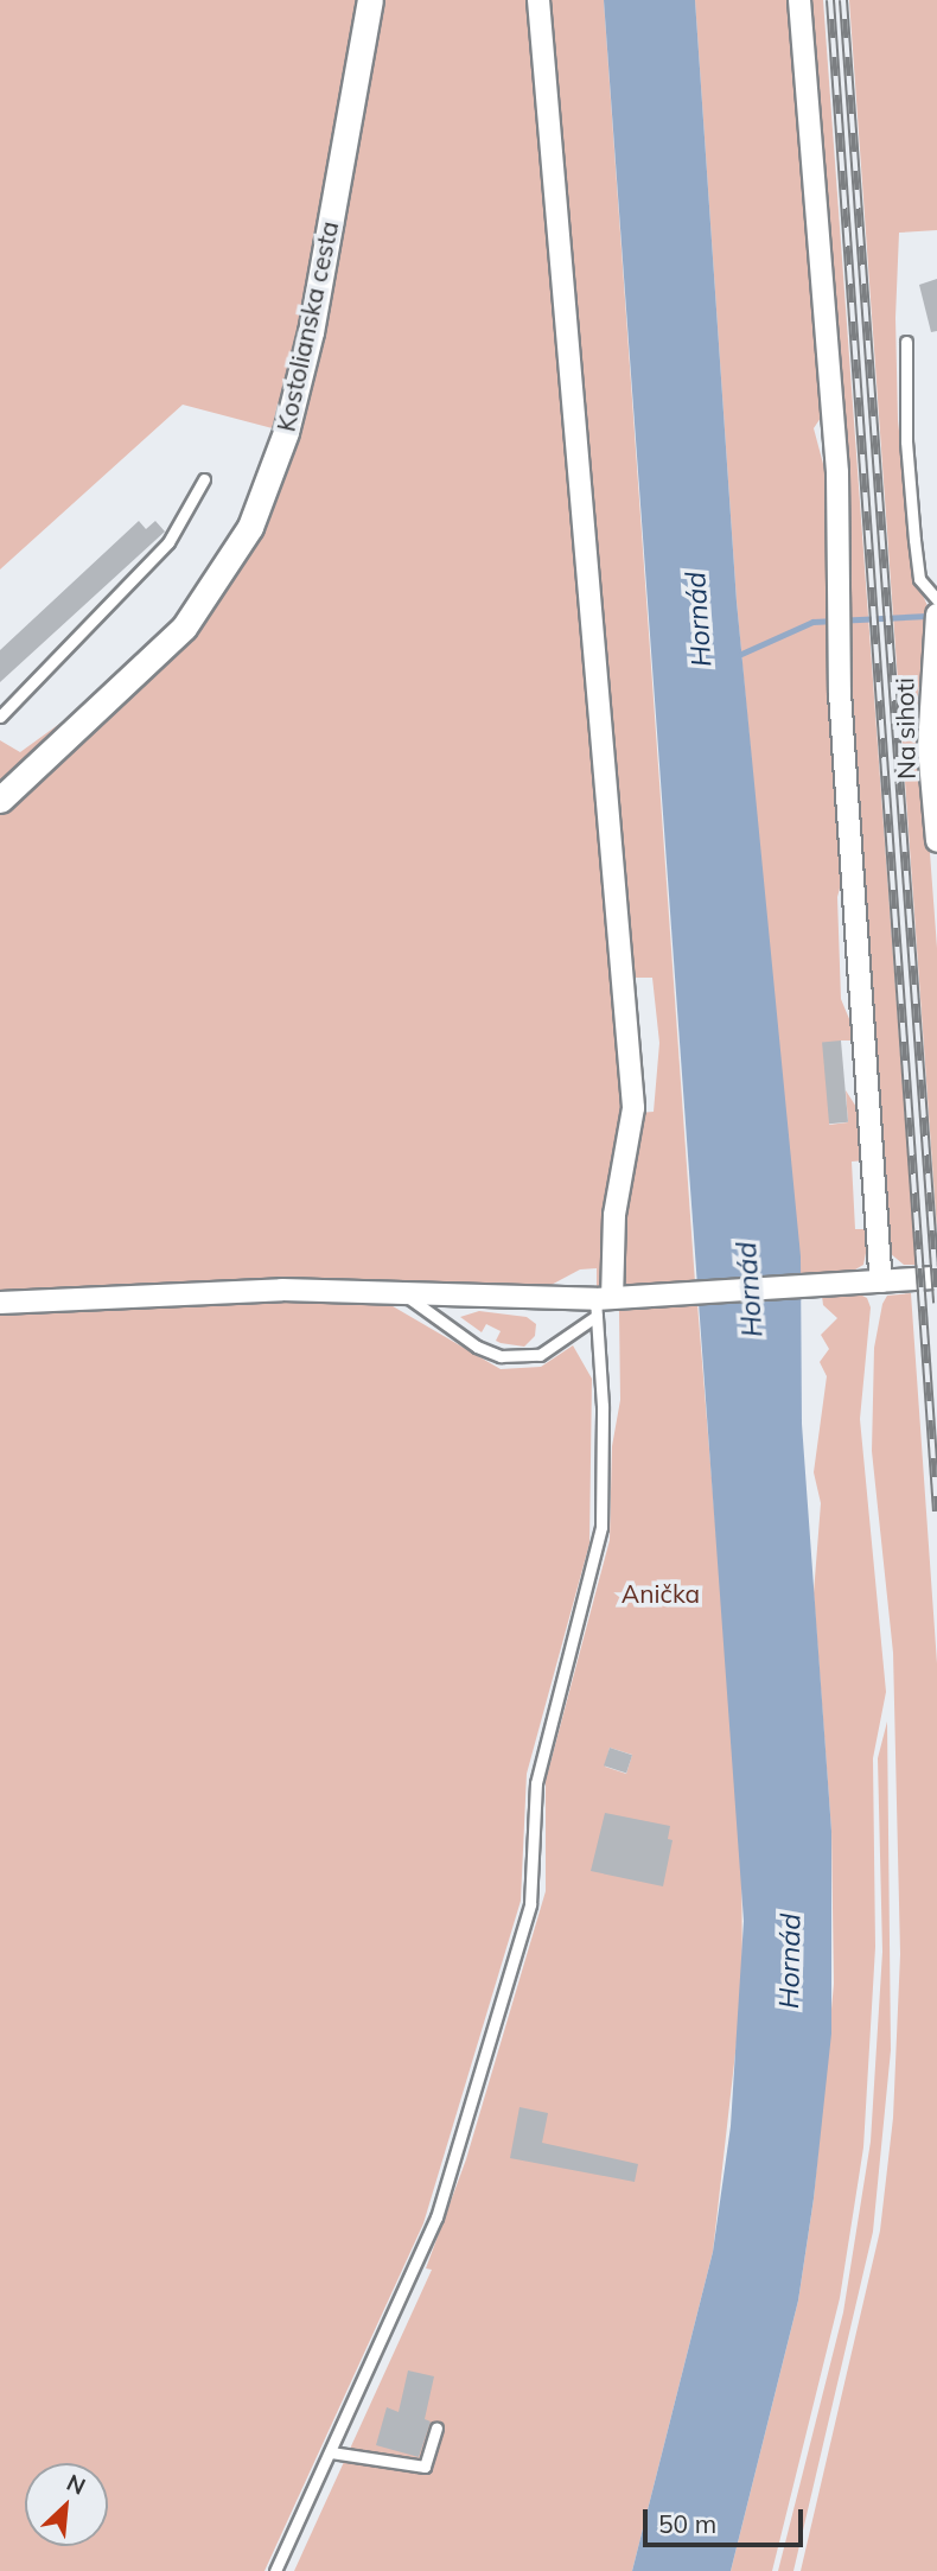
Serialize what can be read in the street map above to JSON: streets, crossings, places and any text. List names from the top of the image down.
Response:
{
  "streets": {
    "street": ["Kostolianska cesta", "Na sihoti"]
  },
  "water": ["Hornád"],
  "parks": ["Anička"],
  "scale_bar": "50 m",
  "north": "top right"
}
